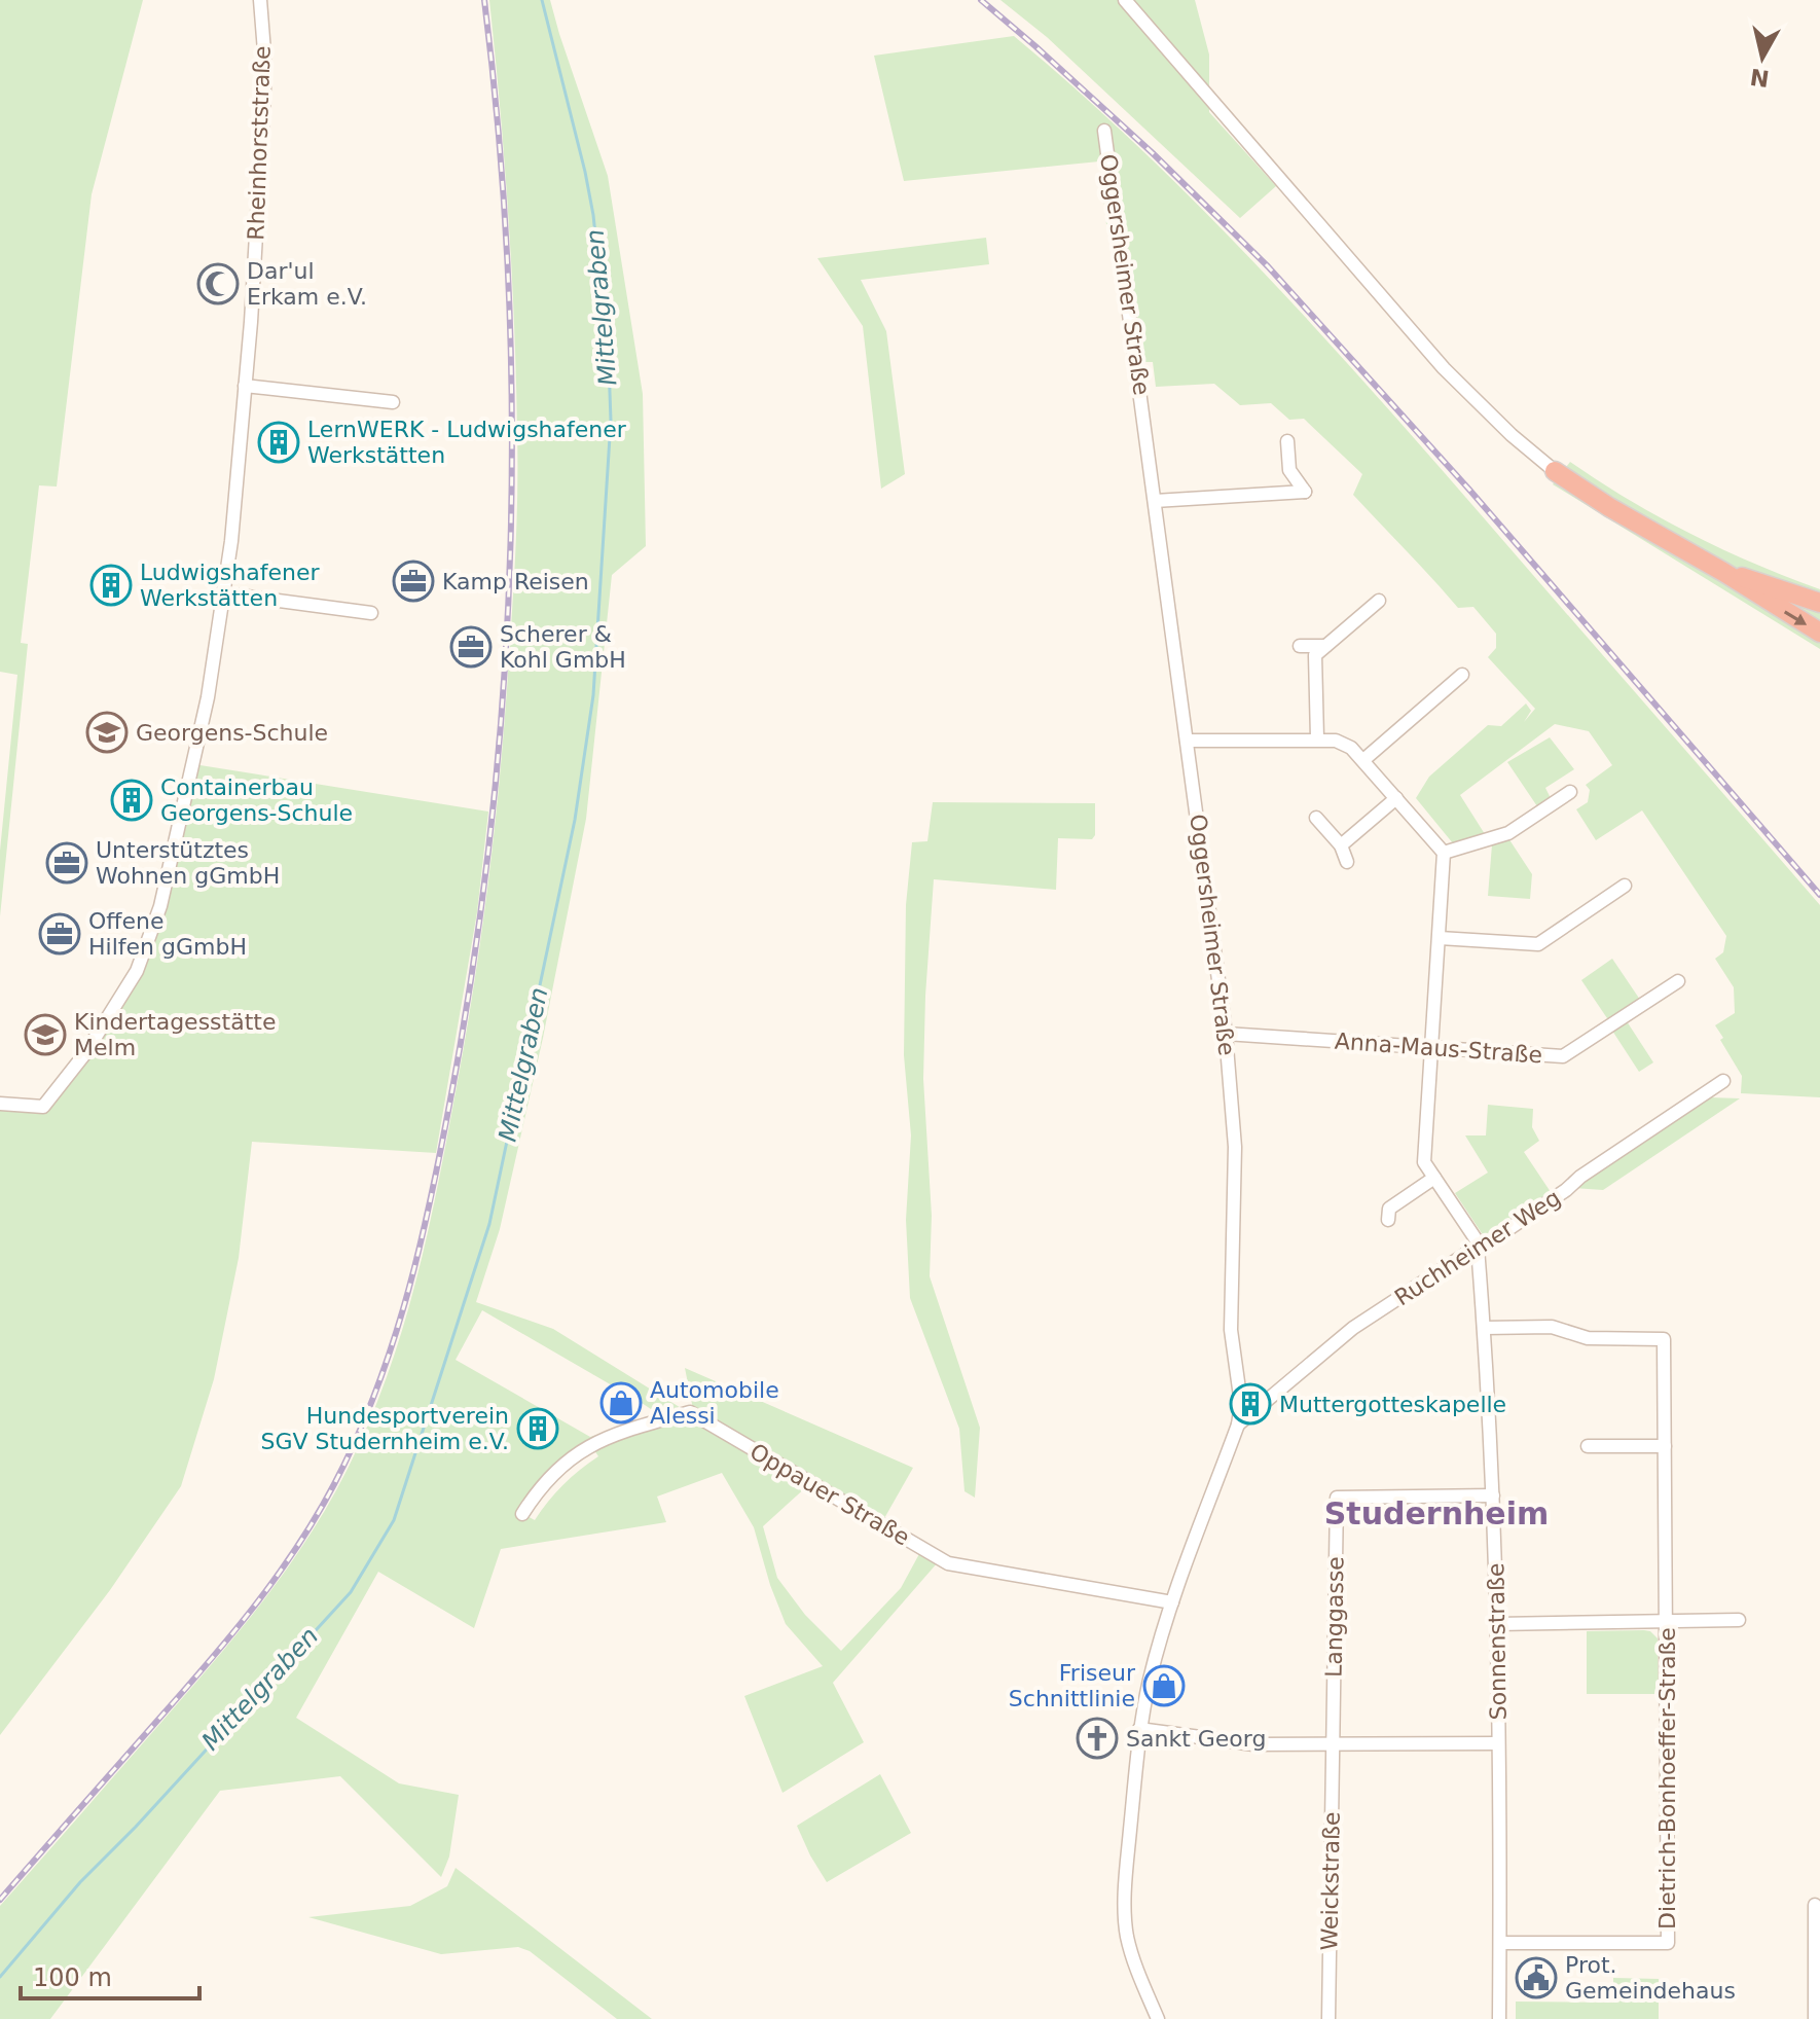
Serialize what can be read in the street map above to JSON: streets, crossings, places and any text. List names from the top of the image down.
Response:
{
  "streets": {
    "street": [
      "Rheinhorststraße",
      "Oggersheimer Straße",
      "Anna-Maus-Straße",
      "Ruchheimer Weg",
      "Oppauer Straße",
      "Langgasse",
      "Sonnenstraße",
      "Dietrich-Bonhoeffer-Straße",
      "Weickstraße"
    ]
  },
  "crossings": [
    ["Oggersheimer Straße", "Anna-Maus-Straße"],
    ["Oggersheimer Straße", "Ruchheimer Weg"],
    ["Oggersheimer Straße", "Oppauer Straße"],
    ["Anna-Maus-Straße", "Sonnenstraße"],
    ["Ruchheimer Weg", "Sonnenstraße"],
    ["Langgasse", "Sonnenstraße"],
    ["Langgasse", "Weickstraße"],
    ["Sonnenstraße", "Dietrich-Bonhoeffer-Straße"]
  ],
  "districts": ["Studernheim"],
  "water": ["Mittelgraben"],
  "places": {
    "mosque": ["Dar'ul Erkam e.V."],
    "building": [
      "LernWERK - Ludwigshafener Werkstätten",
      "Ludwigshafener Werkstätten",
      "Containerbau Georgens-Schule",
      "Muttergotteskapelle",
      "Hundesportverein SGV Studernheim e.V."
    ],
    "office": [
      "Kamp Reisen",
      "Scherer & Kohl GmbH",
      "Unterstütztes Wohnen gGmbH",
      "Offene Hilfen gGmbH"
    ],
    "school or university": ["Georgens-Schule", "Kindertagesstätte Melm"],
    "shop": ["Automobile Alessi", "Friseur Schnittlinie"],
    "church": ["Sankt Georg"],
    "public building": ["Prot. Gemeindehaus"]
  },
  "scale_bar": "100 m",
  "north": "bottom"
}
